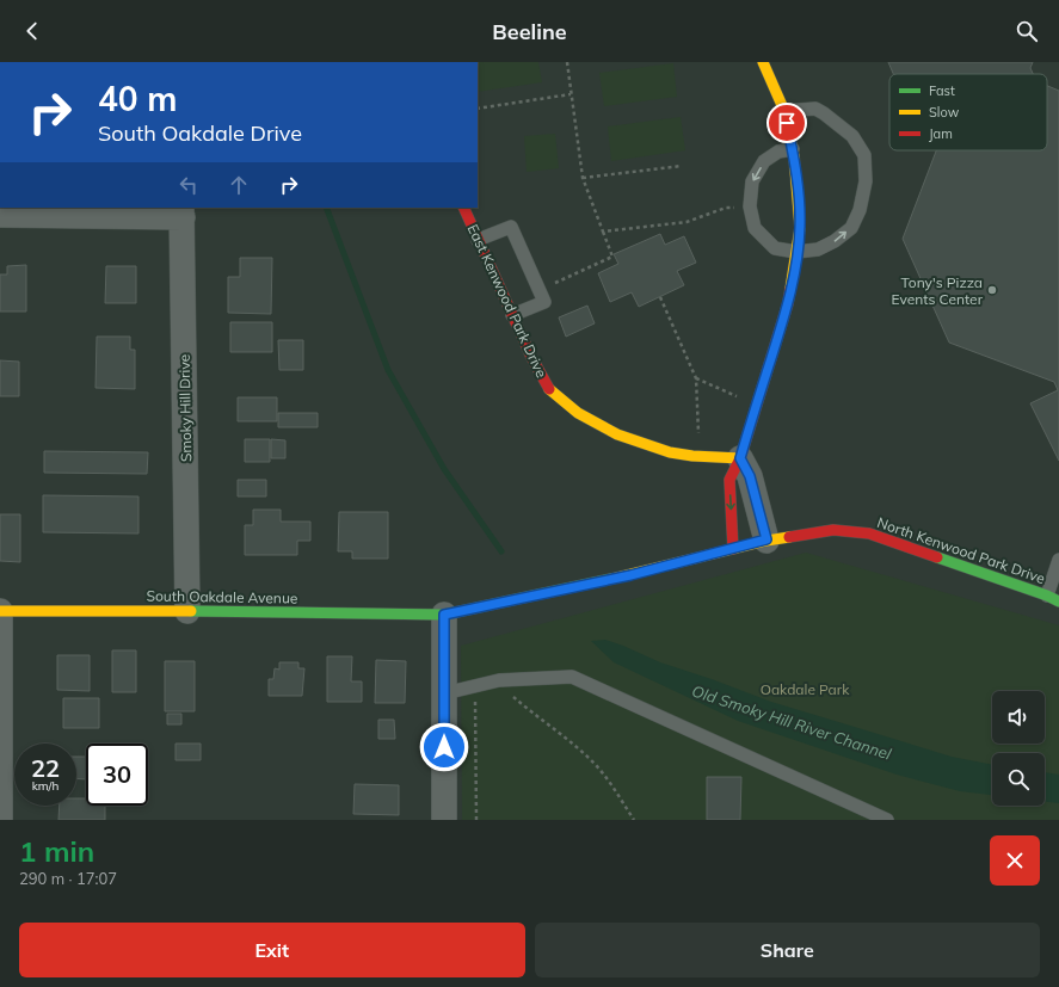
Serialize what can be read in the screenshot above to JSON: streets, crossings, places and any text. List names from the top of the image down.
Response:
{
  "streets": {
    "street": [
      "East Kenwood Park Drive",
      "Smoky Hill Drive",
      "North Kenwood Park Drive",
      "South Oakdale Avenue"
    ]
  },
  "crossings": [
    ["Smoky Hill Drive", "South Oakdale Avenue"],
    ["North Kenwood Park Drive", "South Oakdale Avenue"]
  ],
  "water": ["Old Smoky Hill River Channel"],
  "parks": ["Oakdale Park"],
  "places": ["Tony's Pizza Events Center"],
  "legend": ["Fast", "Slow", "Jam"],
  "page": {
    "header": "Beeline",
    "turn": ["40 m", "South Oakdale Drive"],
    "speed": "22 km/h",
    "limit": "30",
    "heading": ["1 min", "290 m · 17:07"],
    "buttons": ["Exit", "Share"]
  }
}
